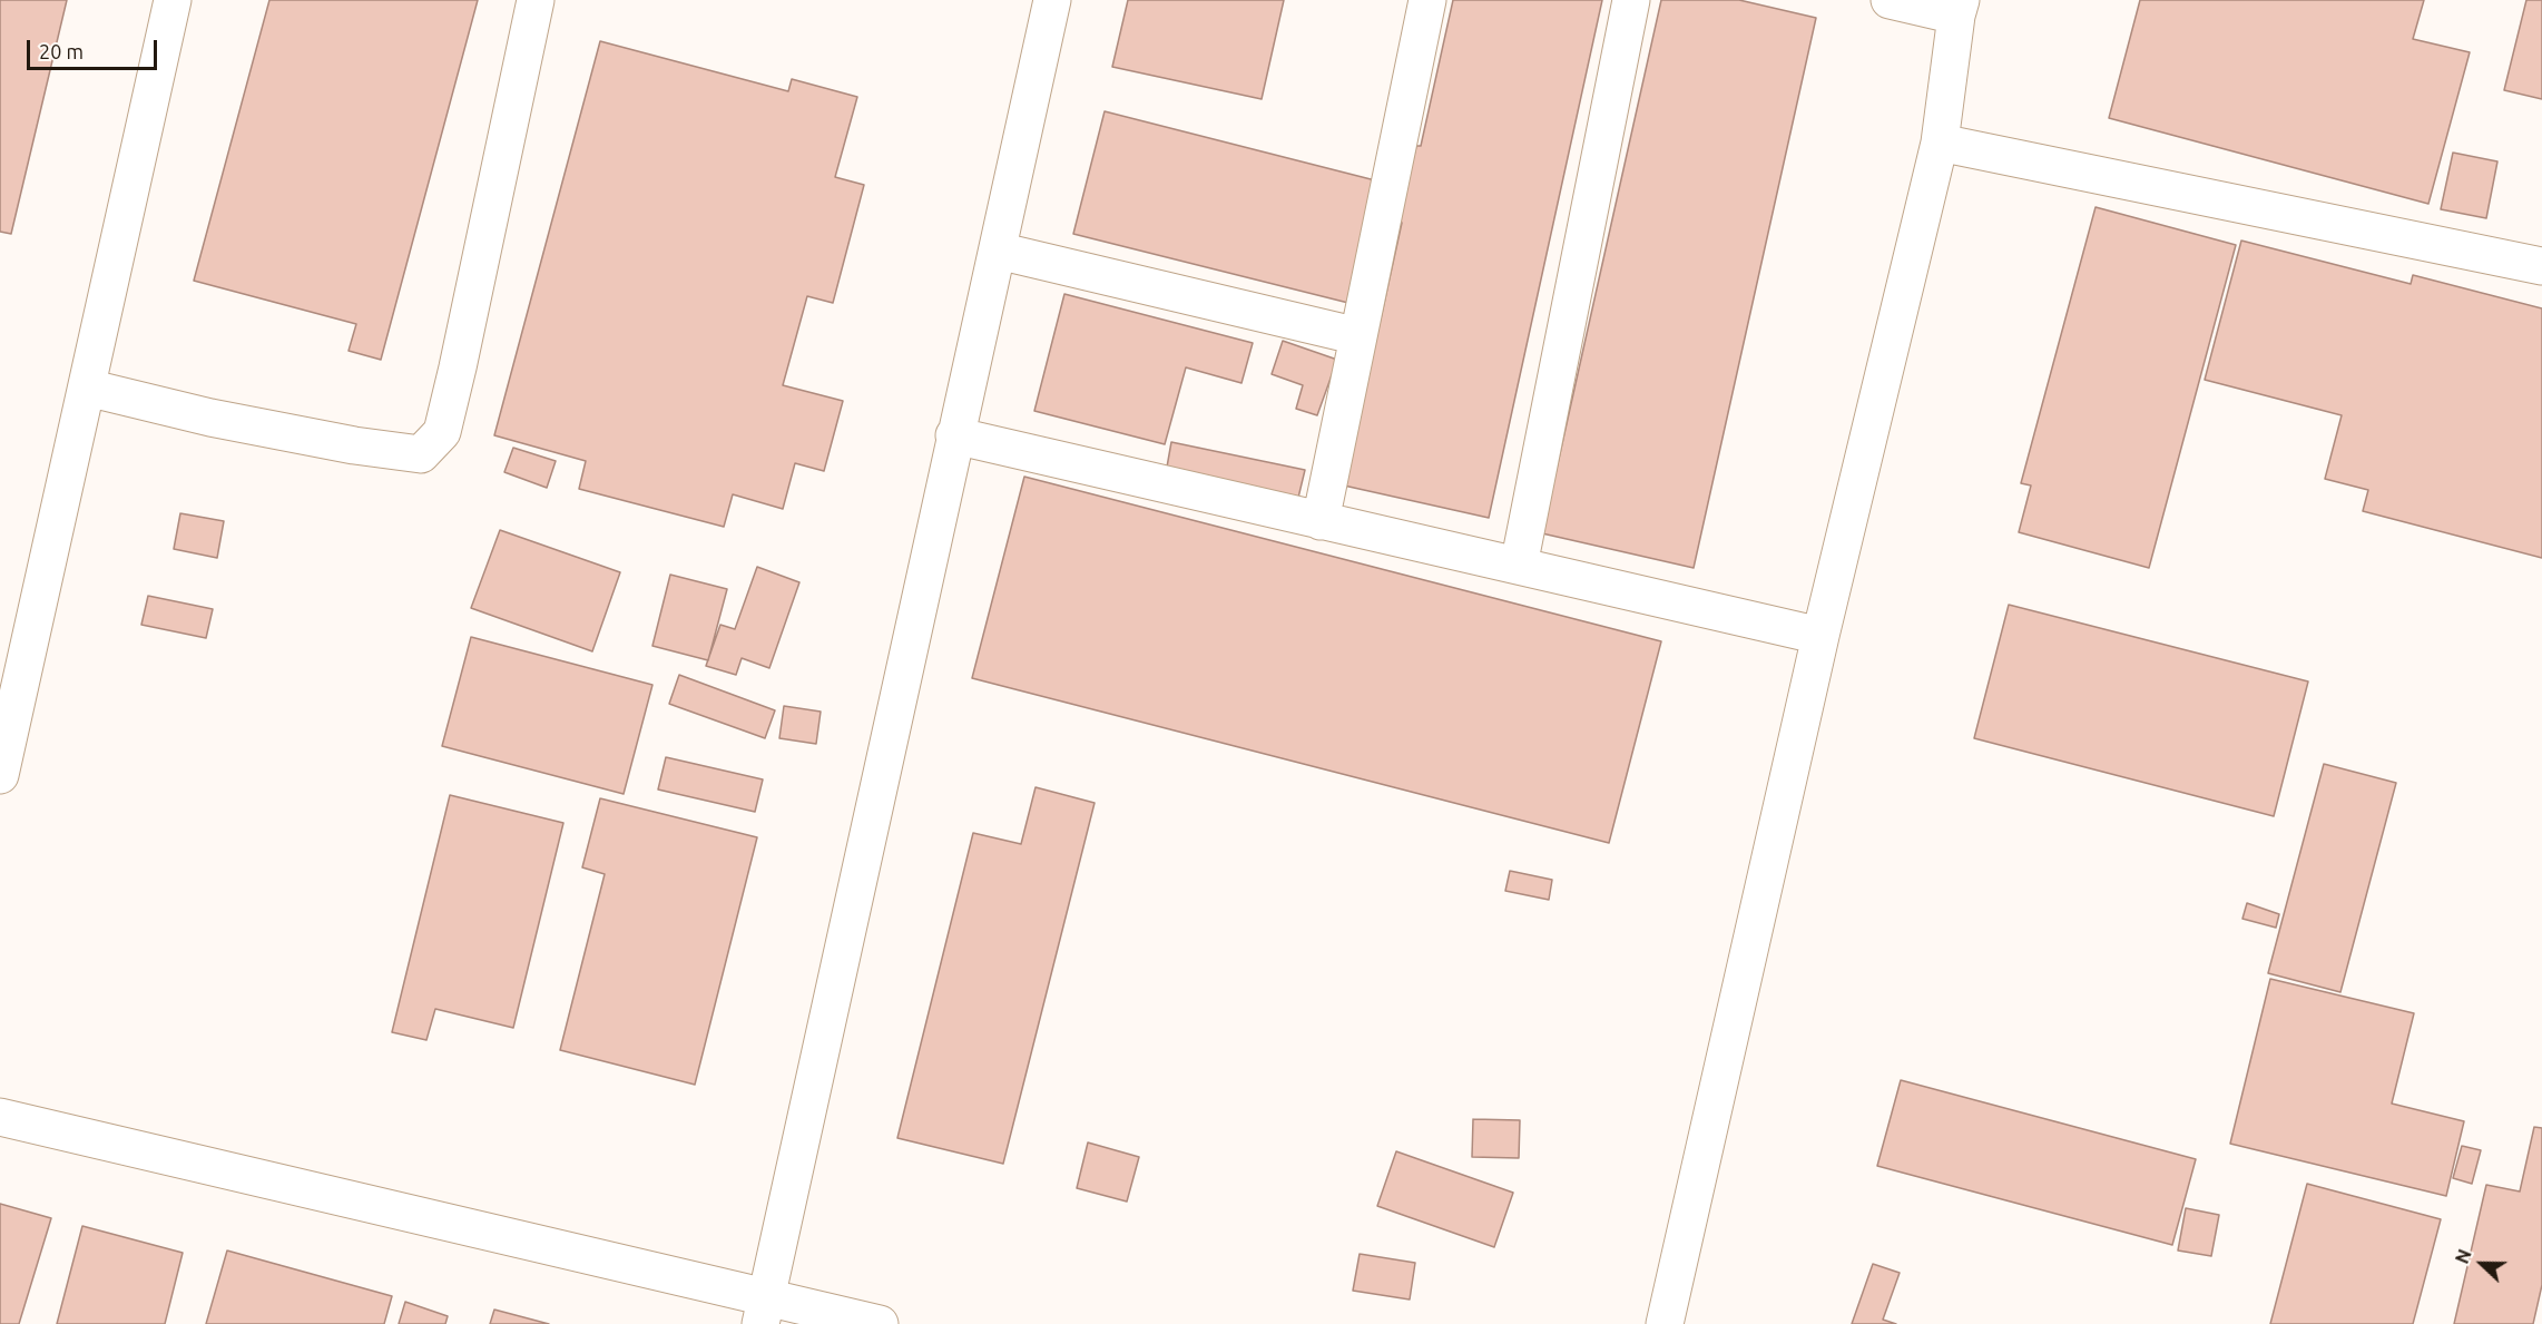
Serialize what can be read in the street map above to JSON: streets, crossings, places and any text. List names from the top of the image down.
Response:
{
  "scale_bar": "20 m",
  "north": "left"
}
